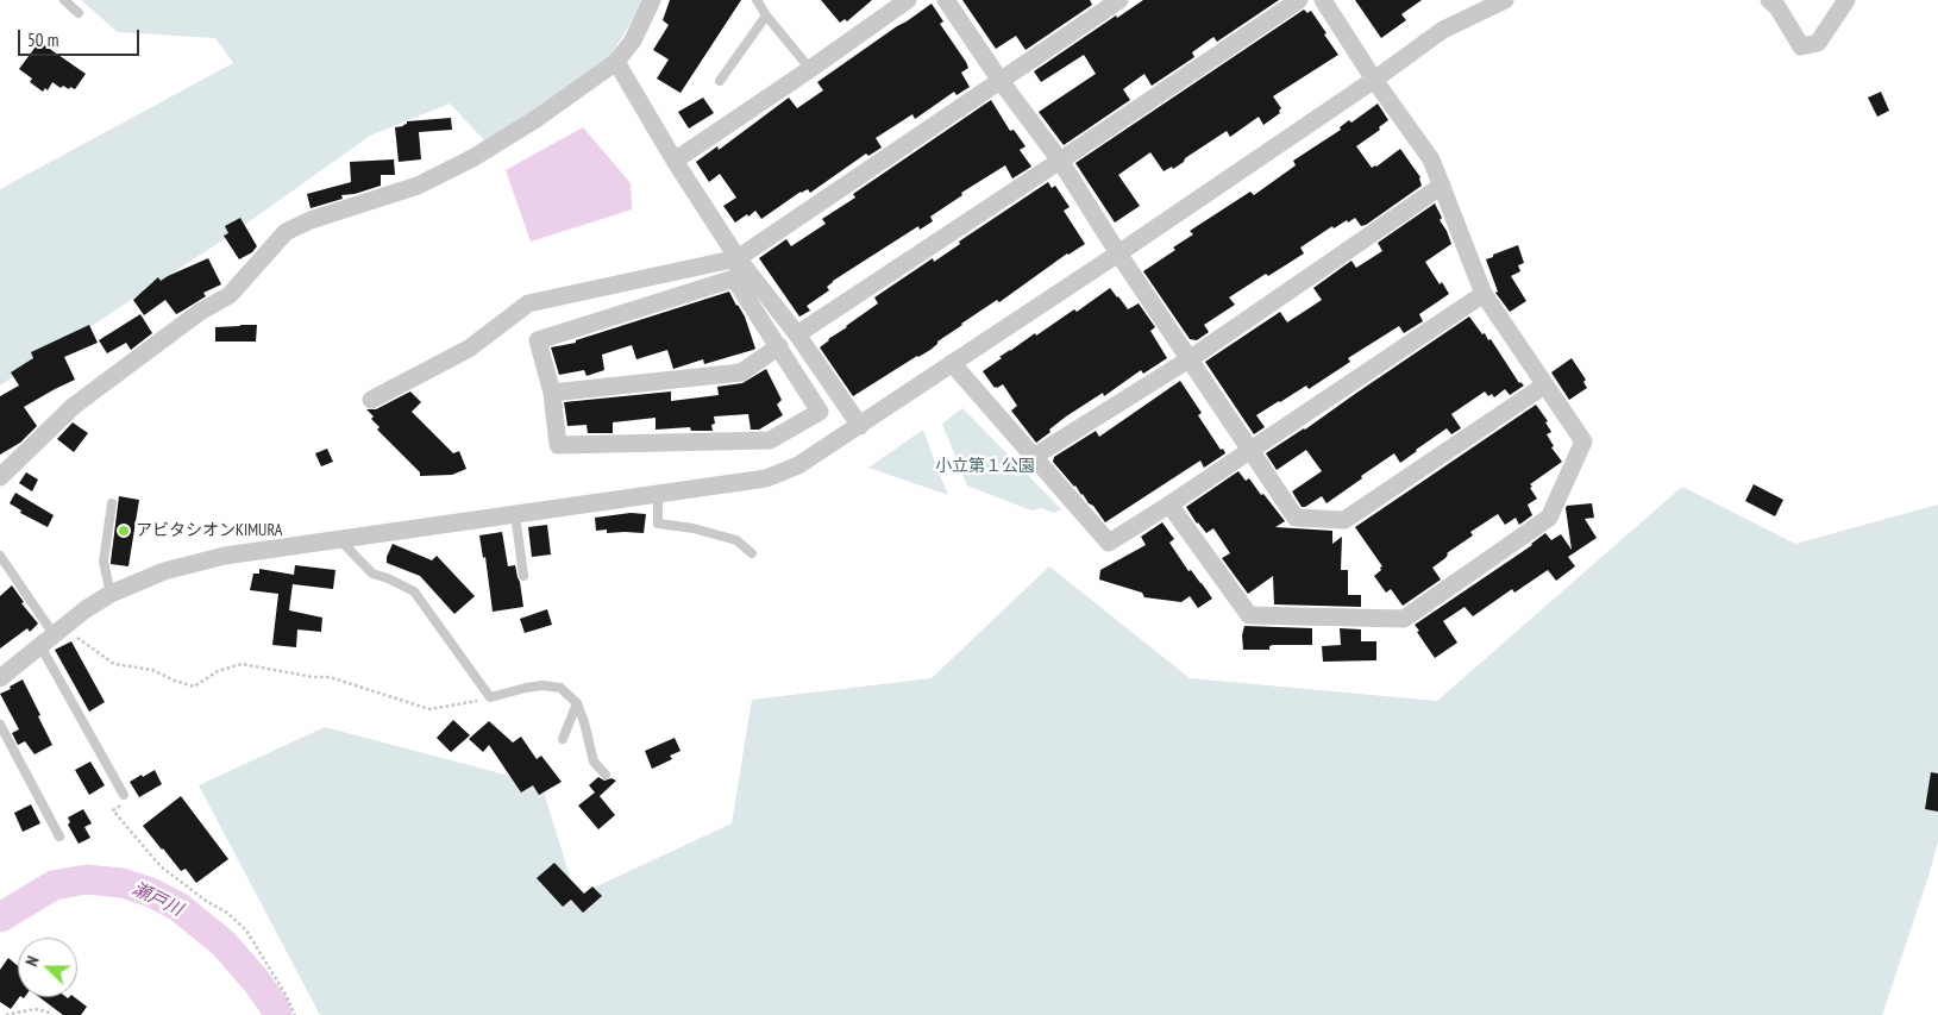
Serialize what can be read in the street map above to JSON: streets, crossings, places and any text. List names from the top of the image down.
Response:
{
  "water": ["瀬戸川"],
  "parks": ["小立第１公園"],
  "places": ["アビタシオンKIMURA"],
  "scale_bar": "50 m",
  "north": "left"
}
